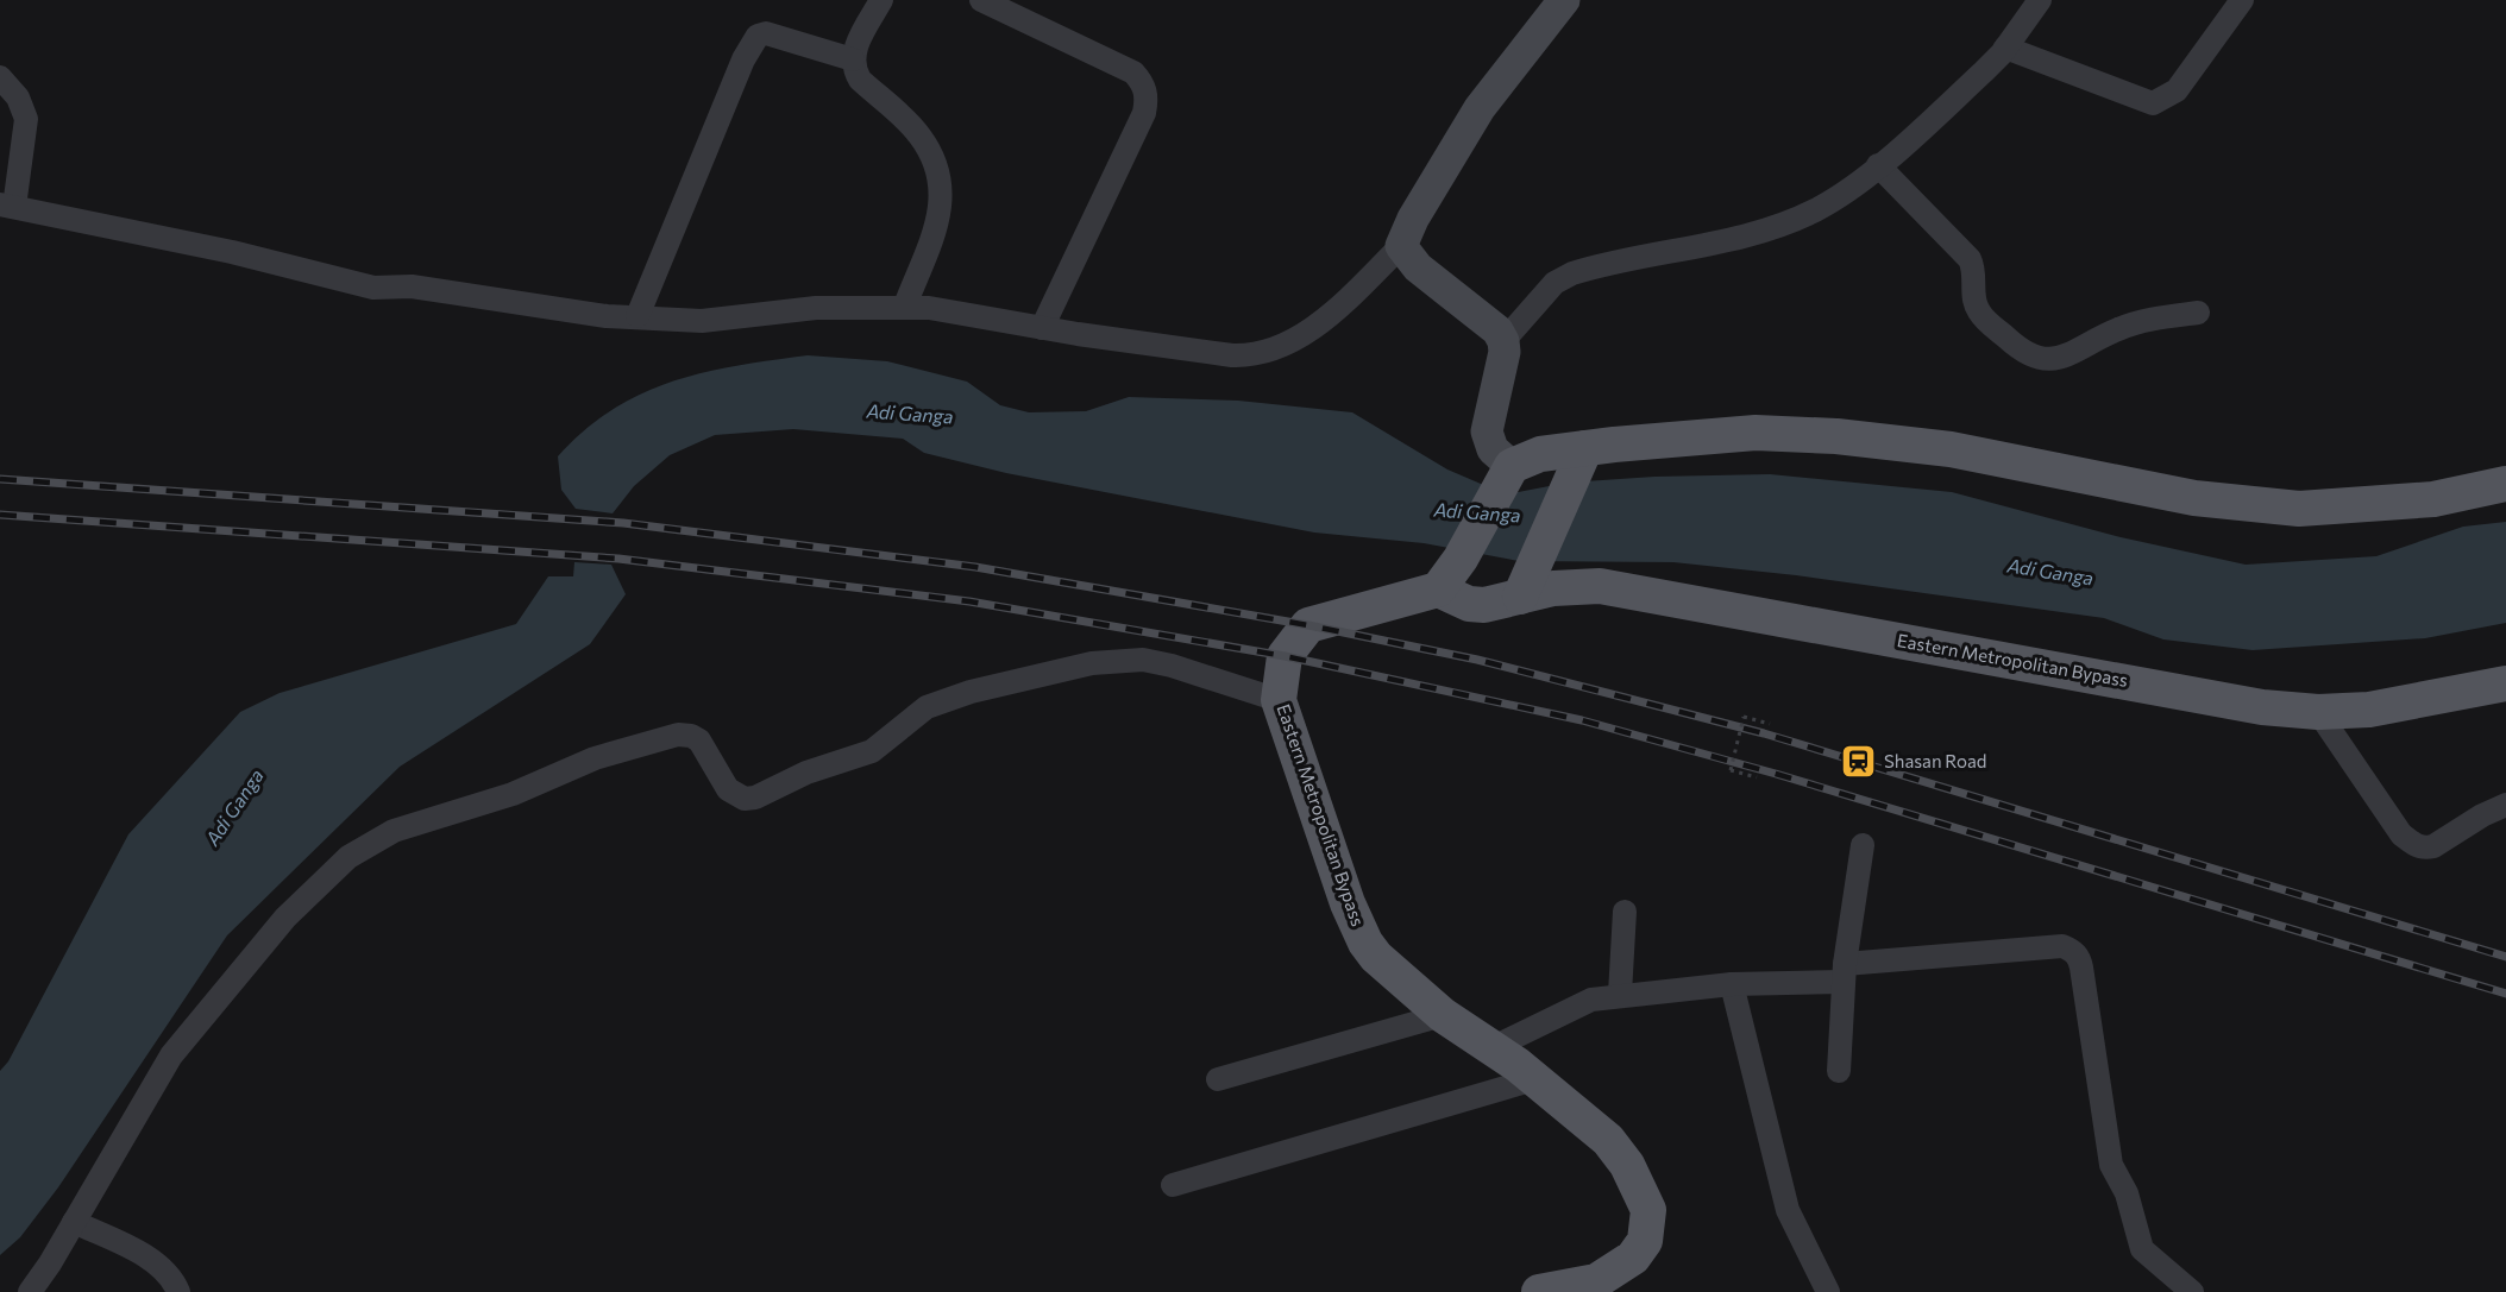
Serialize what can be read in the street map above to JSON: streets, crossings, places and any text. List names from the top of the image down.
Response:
{
  "streets": {
    "main road": ["Eastern Metropolitan Bypass"]
  },
  "water": ["Adi Ganga"],
  "places": {
    "station": ["Shasan Road"]
  }
}
